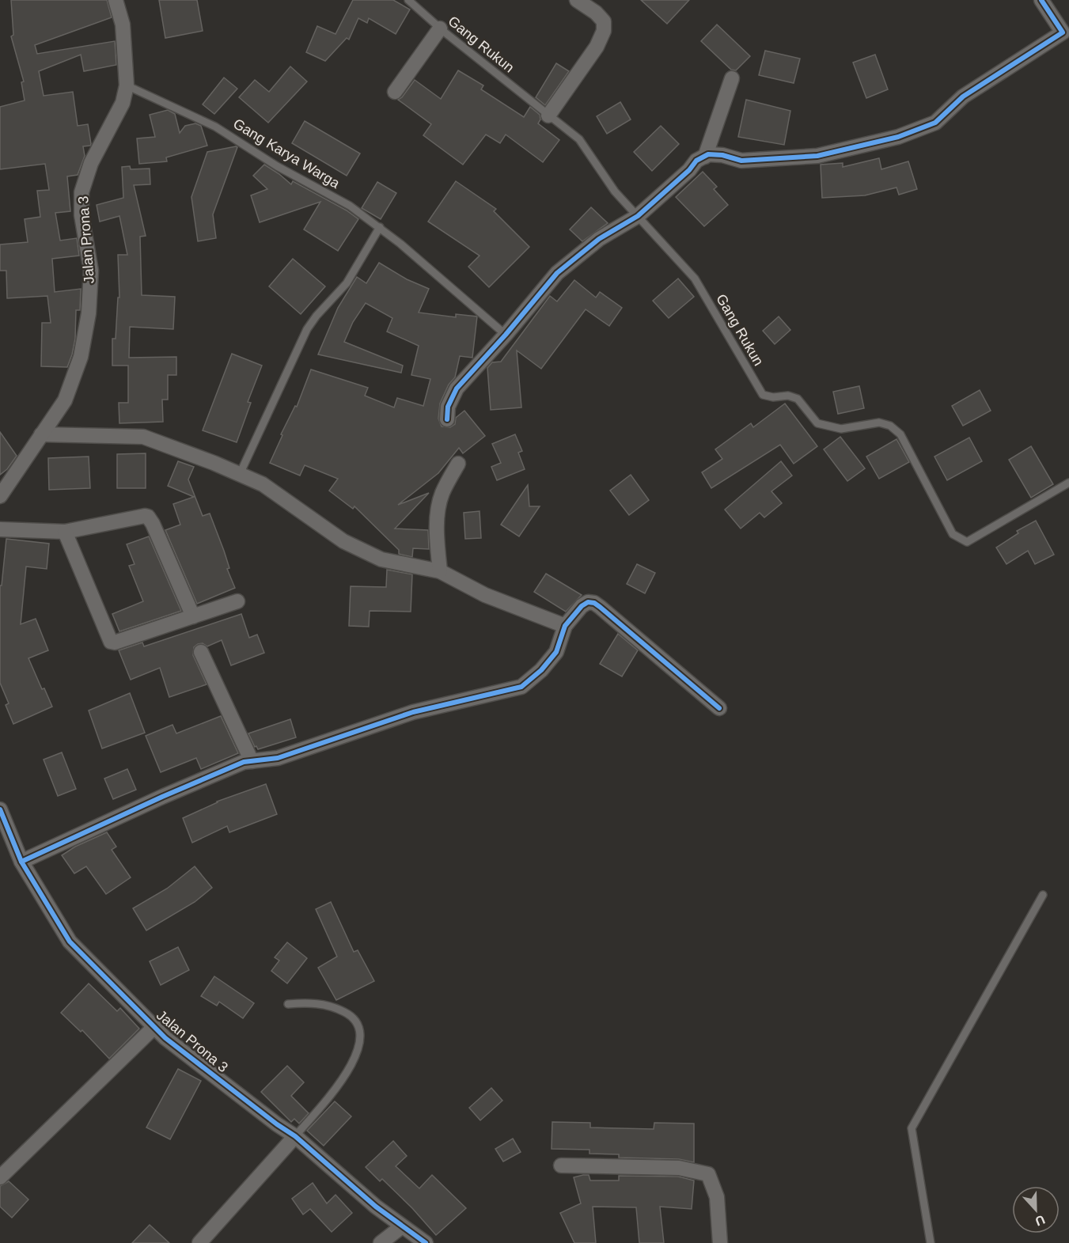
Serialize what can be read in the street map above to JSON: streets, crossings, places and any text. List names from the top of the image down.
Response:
{
  "streets": {
    "street": ["Jalan Prona 3"],
    "lane": ["Gang Rukun", "Gang Karya Warga"]
  },
  "crossings": [
    ["Gang Karya Warga", "Jalan Prona 3"]
  ],
  "north": "bottom"
}
